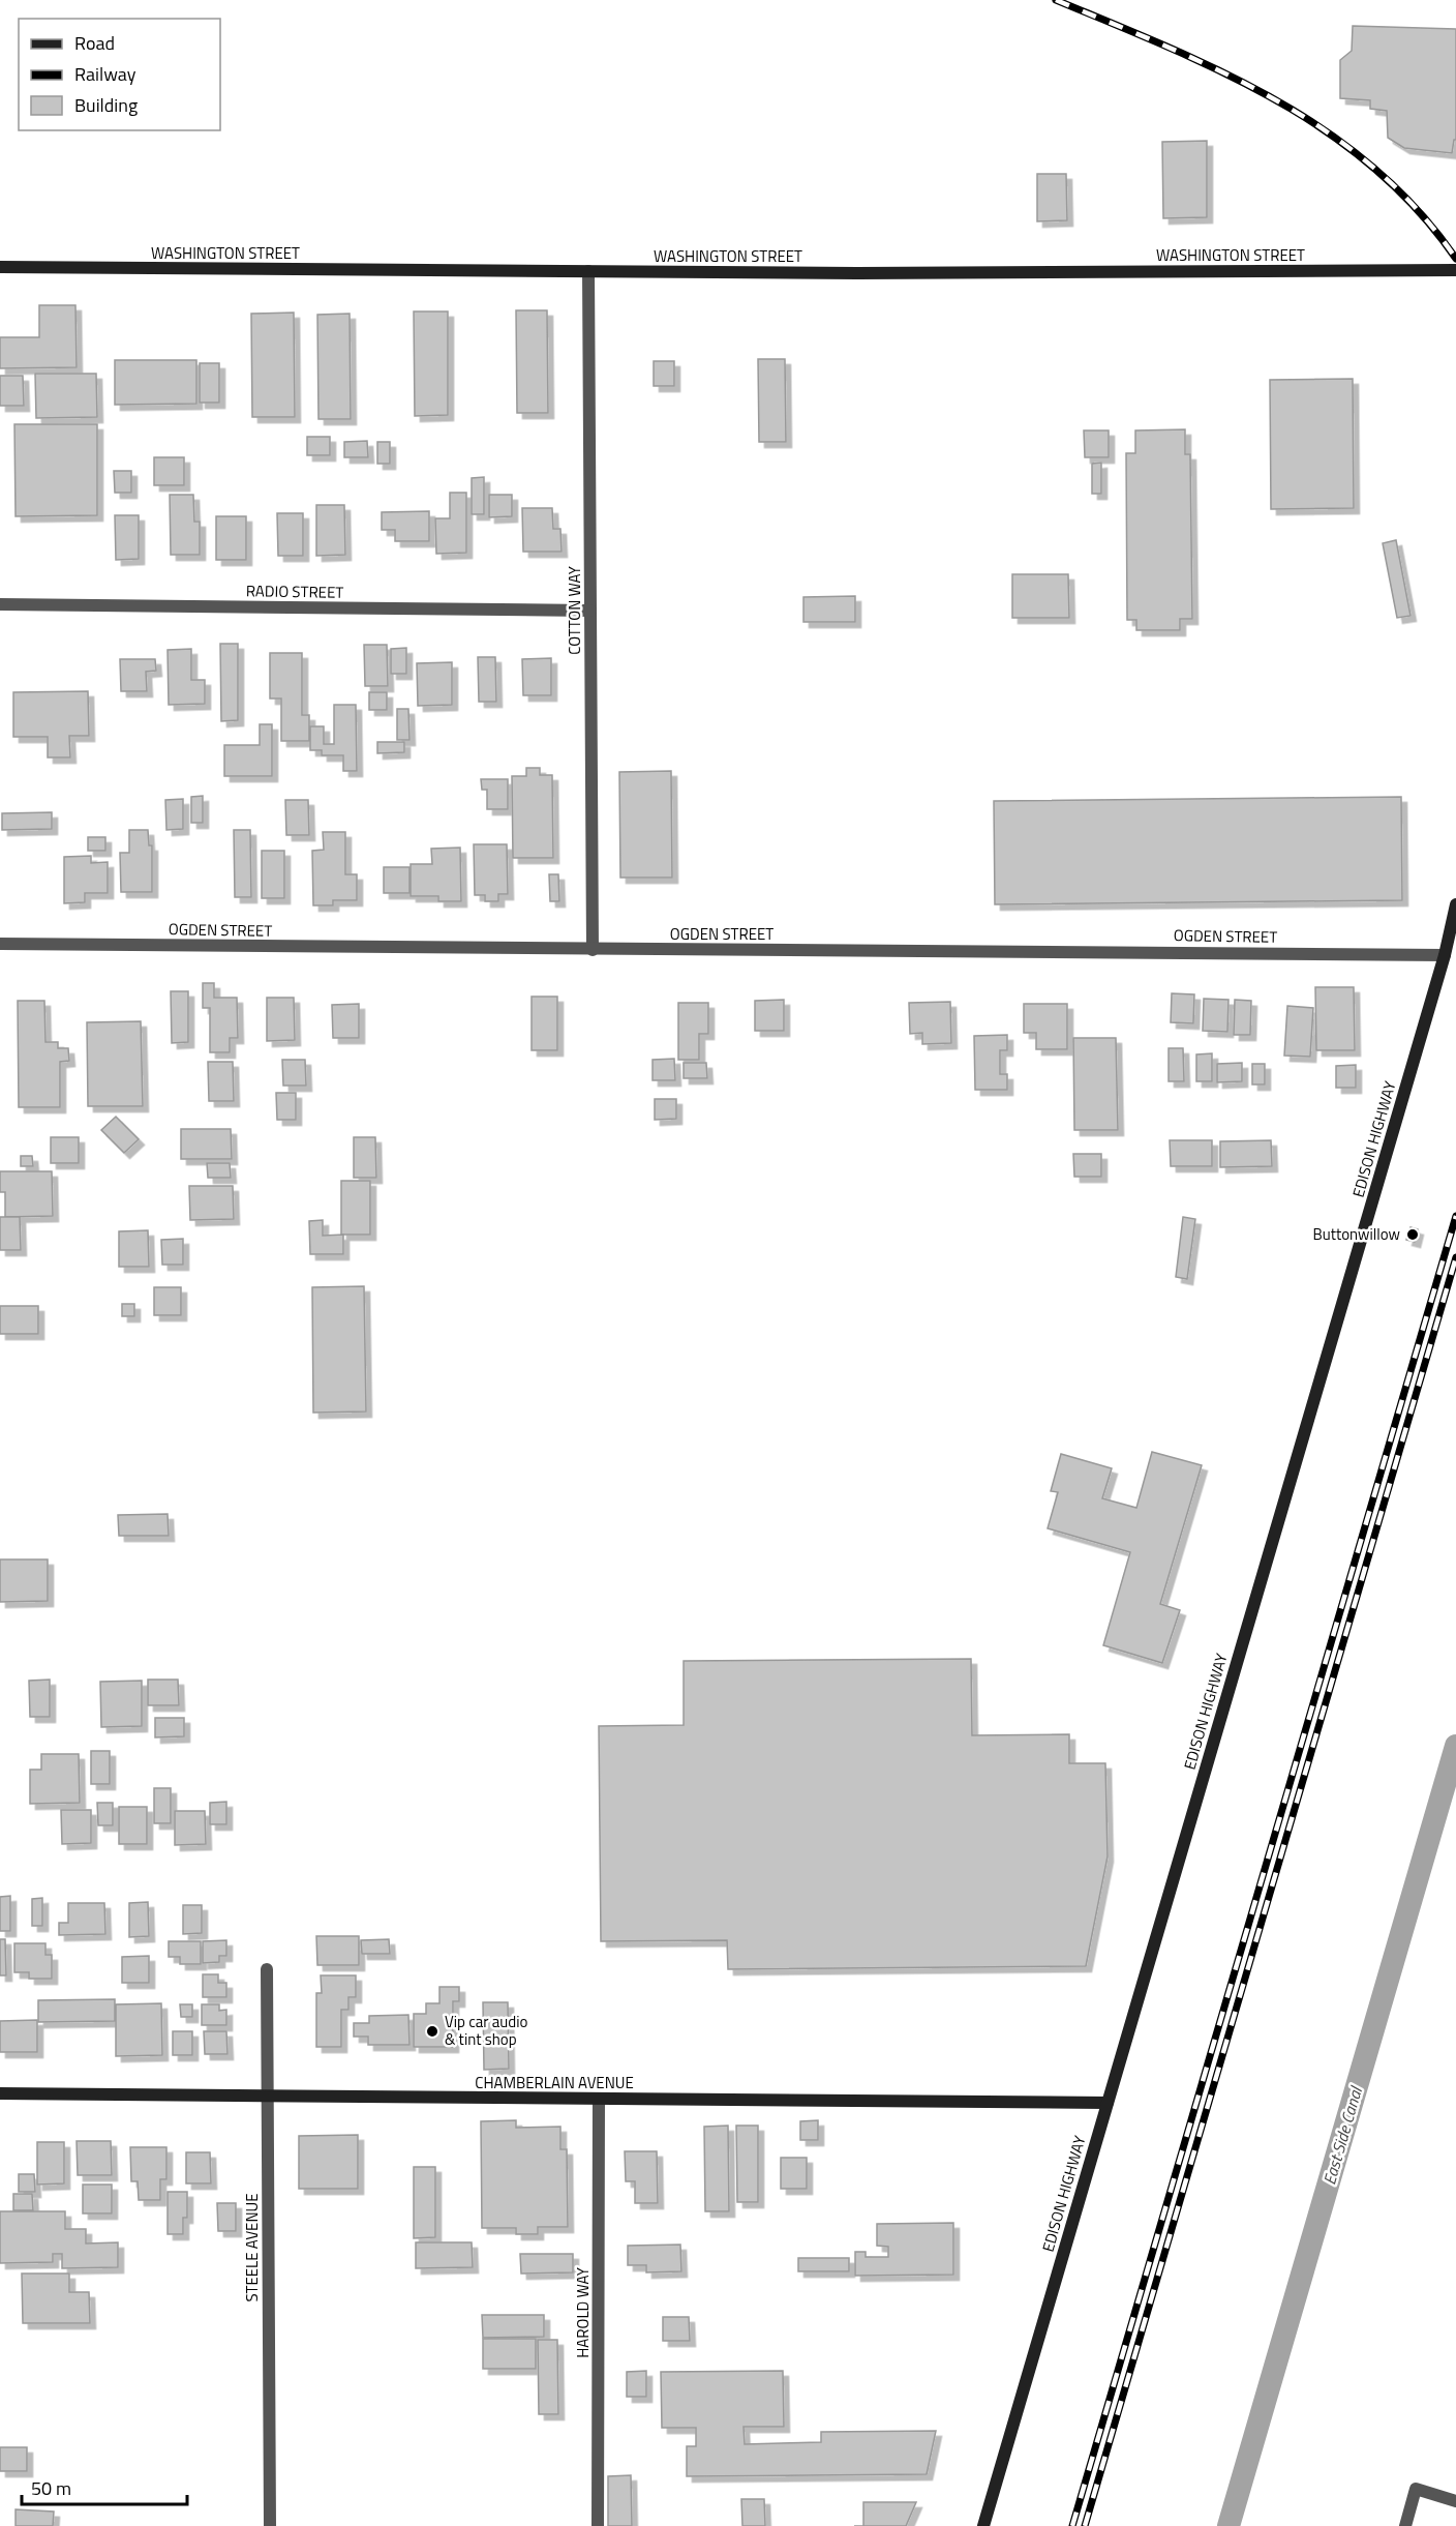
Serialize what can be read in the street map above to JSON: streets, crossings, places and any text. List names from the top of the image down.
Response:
{
  "streets": {
    "street": [
      "WASHINGTON STREET",
      "RADIO STREET",
      "COTTON WAY",
      "OGDEN STREET",
      "EDISON HIGHWAY",
      "CHAMBERLAIN AVENUE",
      "STEELE AVENUE",
      "HAROLD WAY"
    ]
  },
  "crossings": [
    ["WASHINGTON STREET", "COTTON WAY"],
    ["RADIO STREET", "COTTON WAY"],
    ["COTTON WAY", "OGDEN STREET"],
    ["OGDEN STREET", "EDISON HIGHWAY"],
    ["EDISON HIGHWAY", "CHAMBERLAIN AVENUE"],
    ["CHAMBERLAIN AVENUE", "STEELE AVENUE"],
    ["CHAMBERLAIN AVENUE", "HAROLD WAY"]
  ],
  "water": ["East Side Canal"],
  "places": ["Buttonwillow", "Vip car audio & tint shop"],
  "legend": ["Road", "Railway", "Building"],
  "scale_bar": "50 m"
}
